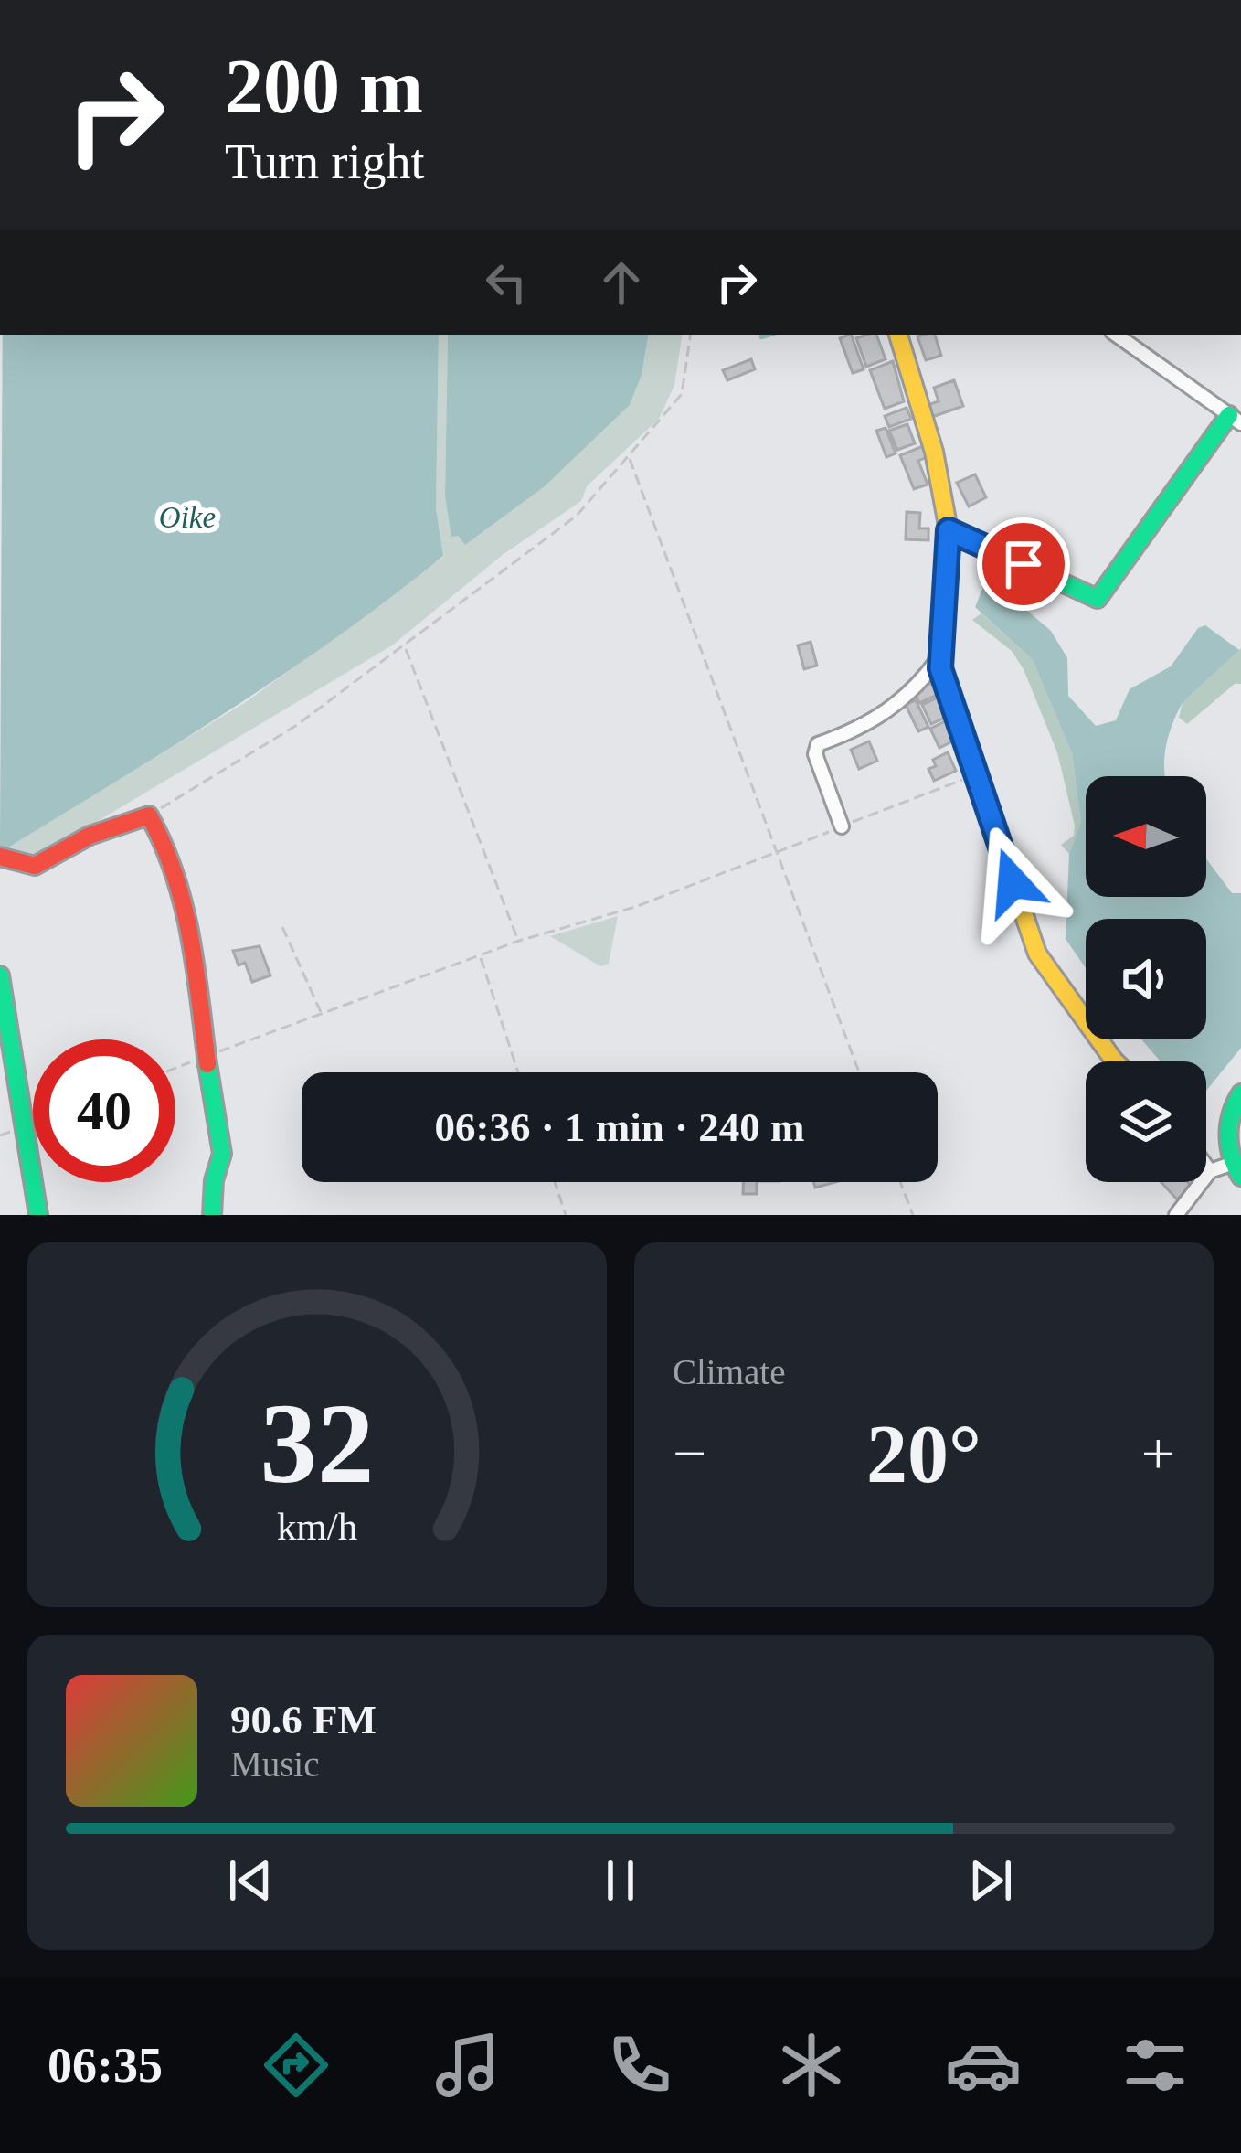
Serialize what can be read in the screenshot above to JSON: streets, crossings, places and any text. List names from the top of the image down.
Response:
{
  "water": ["Oike"],
  "north": "left",
  "page": {
    "turn": ["200 m", "Turn right"],
    "limit": "40",
    "trip": "06:36 · 1 min · 240 m",
    "tile": "Climate",
    "heat": ["−", "20°", "+"],
    "song": ["90.6 FM", "Music"],
    "tabs": "06:35",
    "gauge": ["32", "km/h"]
  }
}
